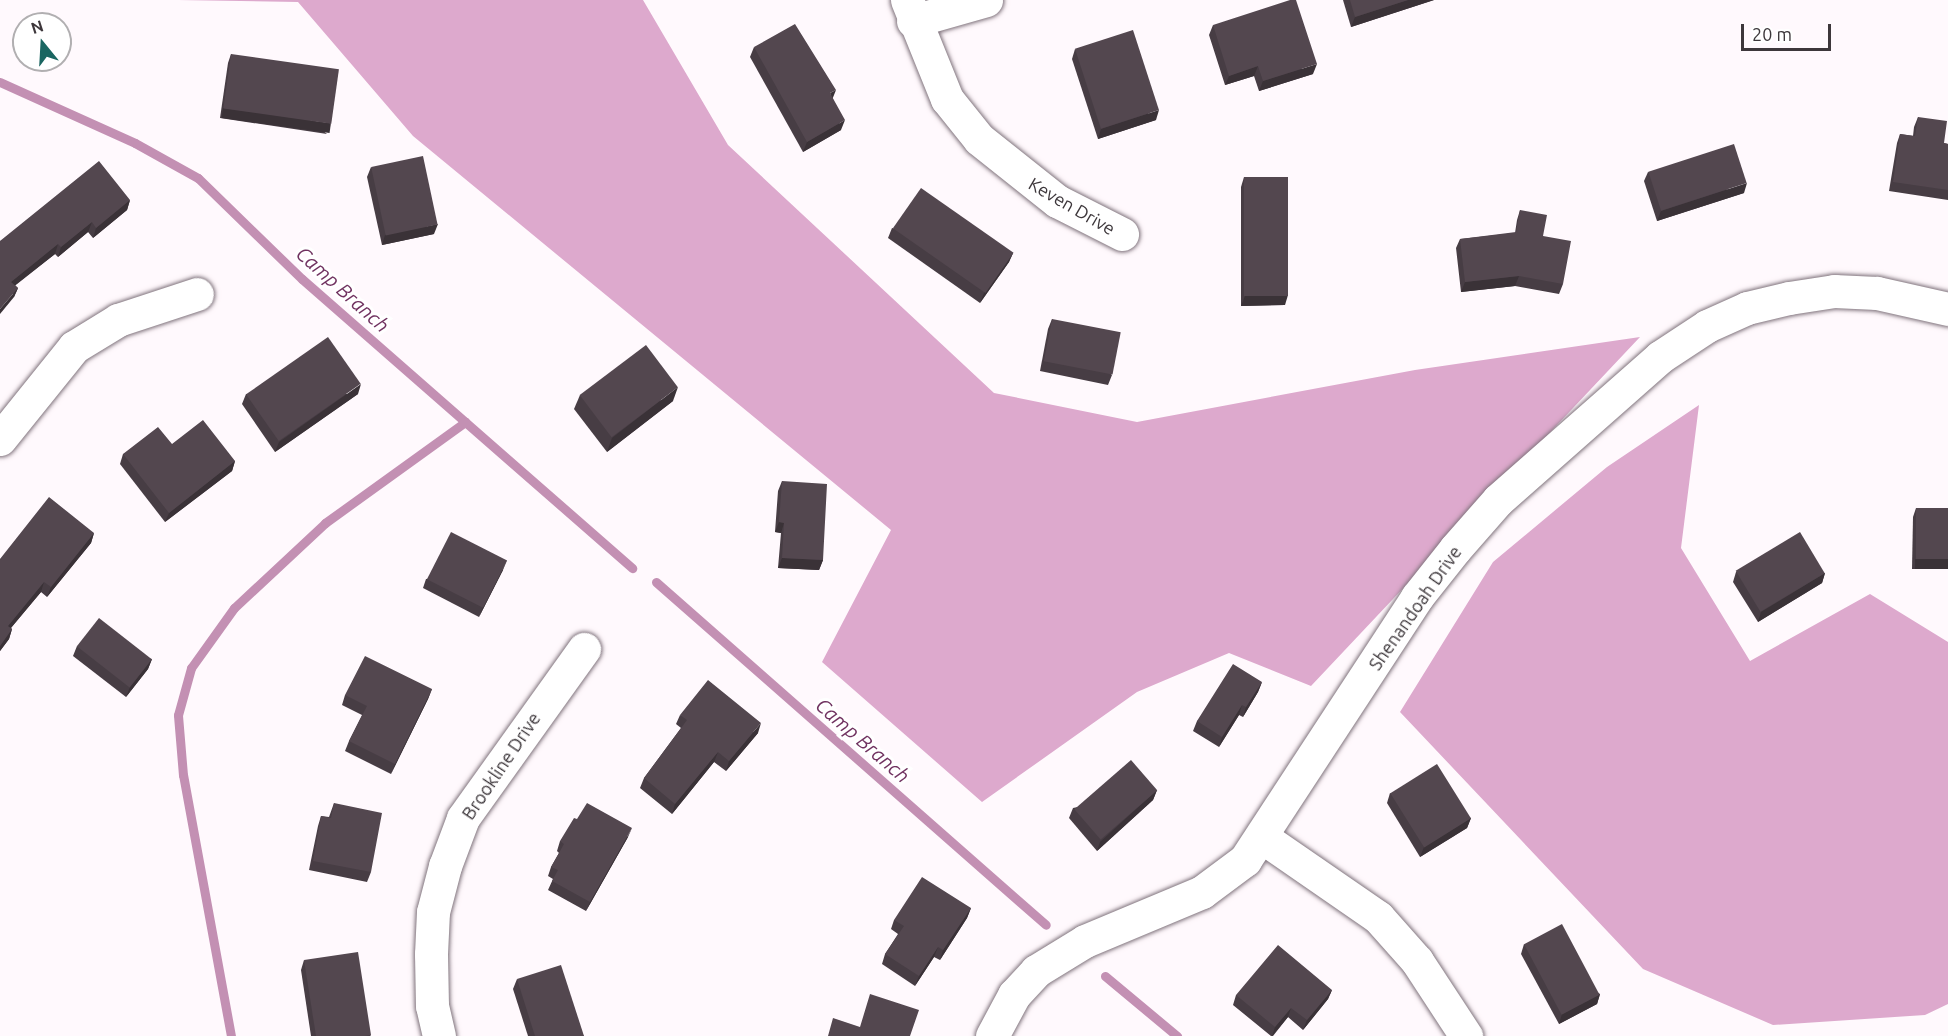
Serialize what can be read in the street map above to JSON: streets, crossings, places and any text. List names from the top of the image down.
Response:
{
  "streets": {
    "street": ["Keven Drive", "Shenandoah Drive", "Brookline Drive"]
  },
  "water": ["Camp Branch"],
  "scale_bar": "20 m",
  "north": "top"
}
